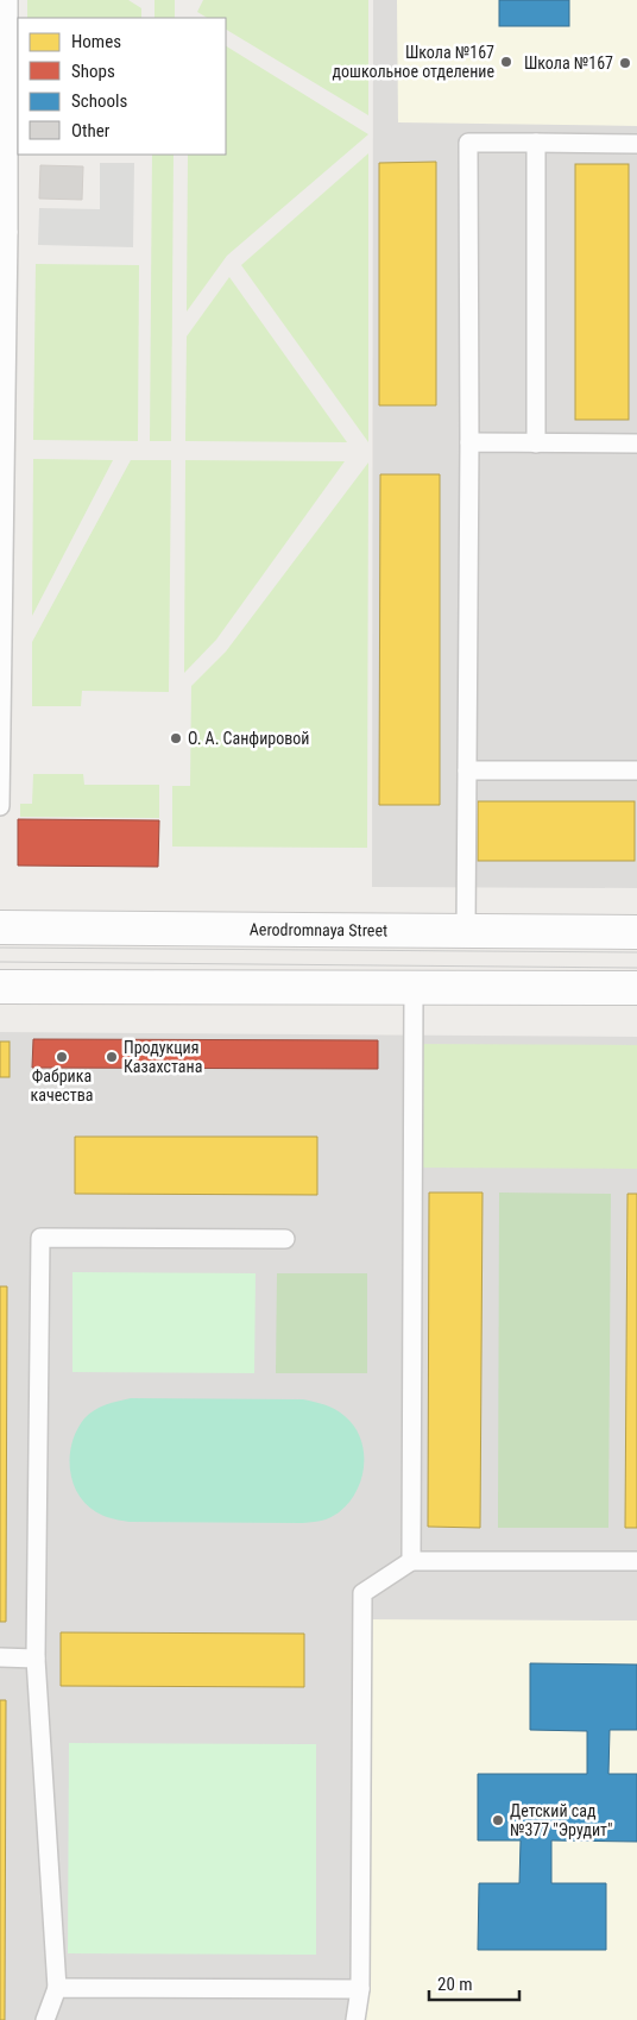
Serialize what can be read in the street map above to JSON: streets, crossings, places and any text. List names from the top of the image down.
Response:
{
  "streets": {
    "street": ["Aerodromnaya Street"]
  },
  "places": [
    "Школа №167 дошкольное отделение",
    "Школа №167",
    "О. А. Санфировой",
    "Фабрика качества",
    "Продукция Казахстана",
    "Детский сад №377 \"Эрудит\""
  ],
  "legend": [
    "Homes",
    "Shops",
    "Schools",
    "Other"
  ],
  "scale_bar": "20 m"
}
